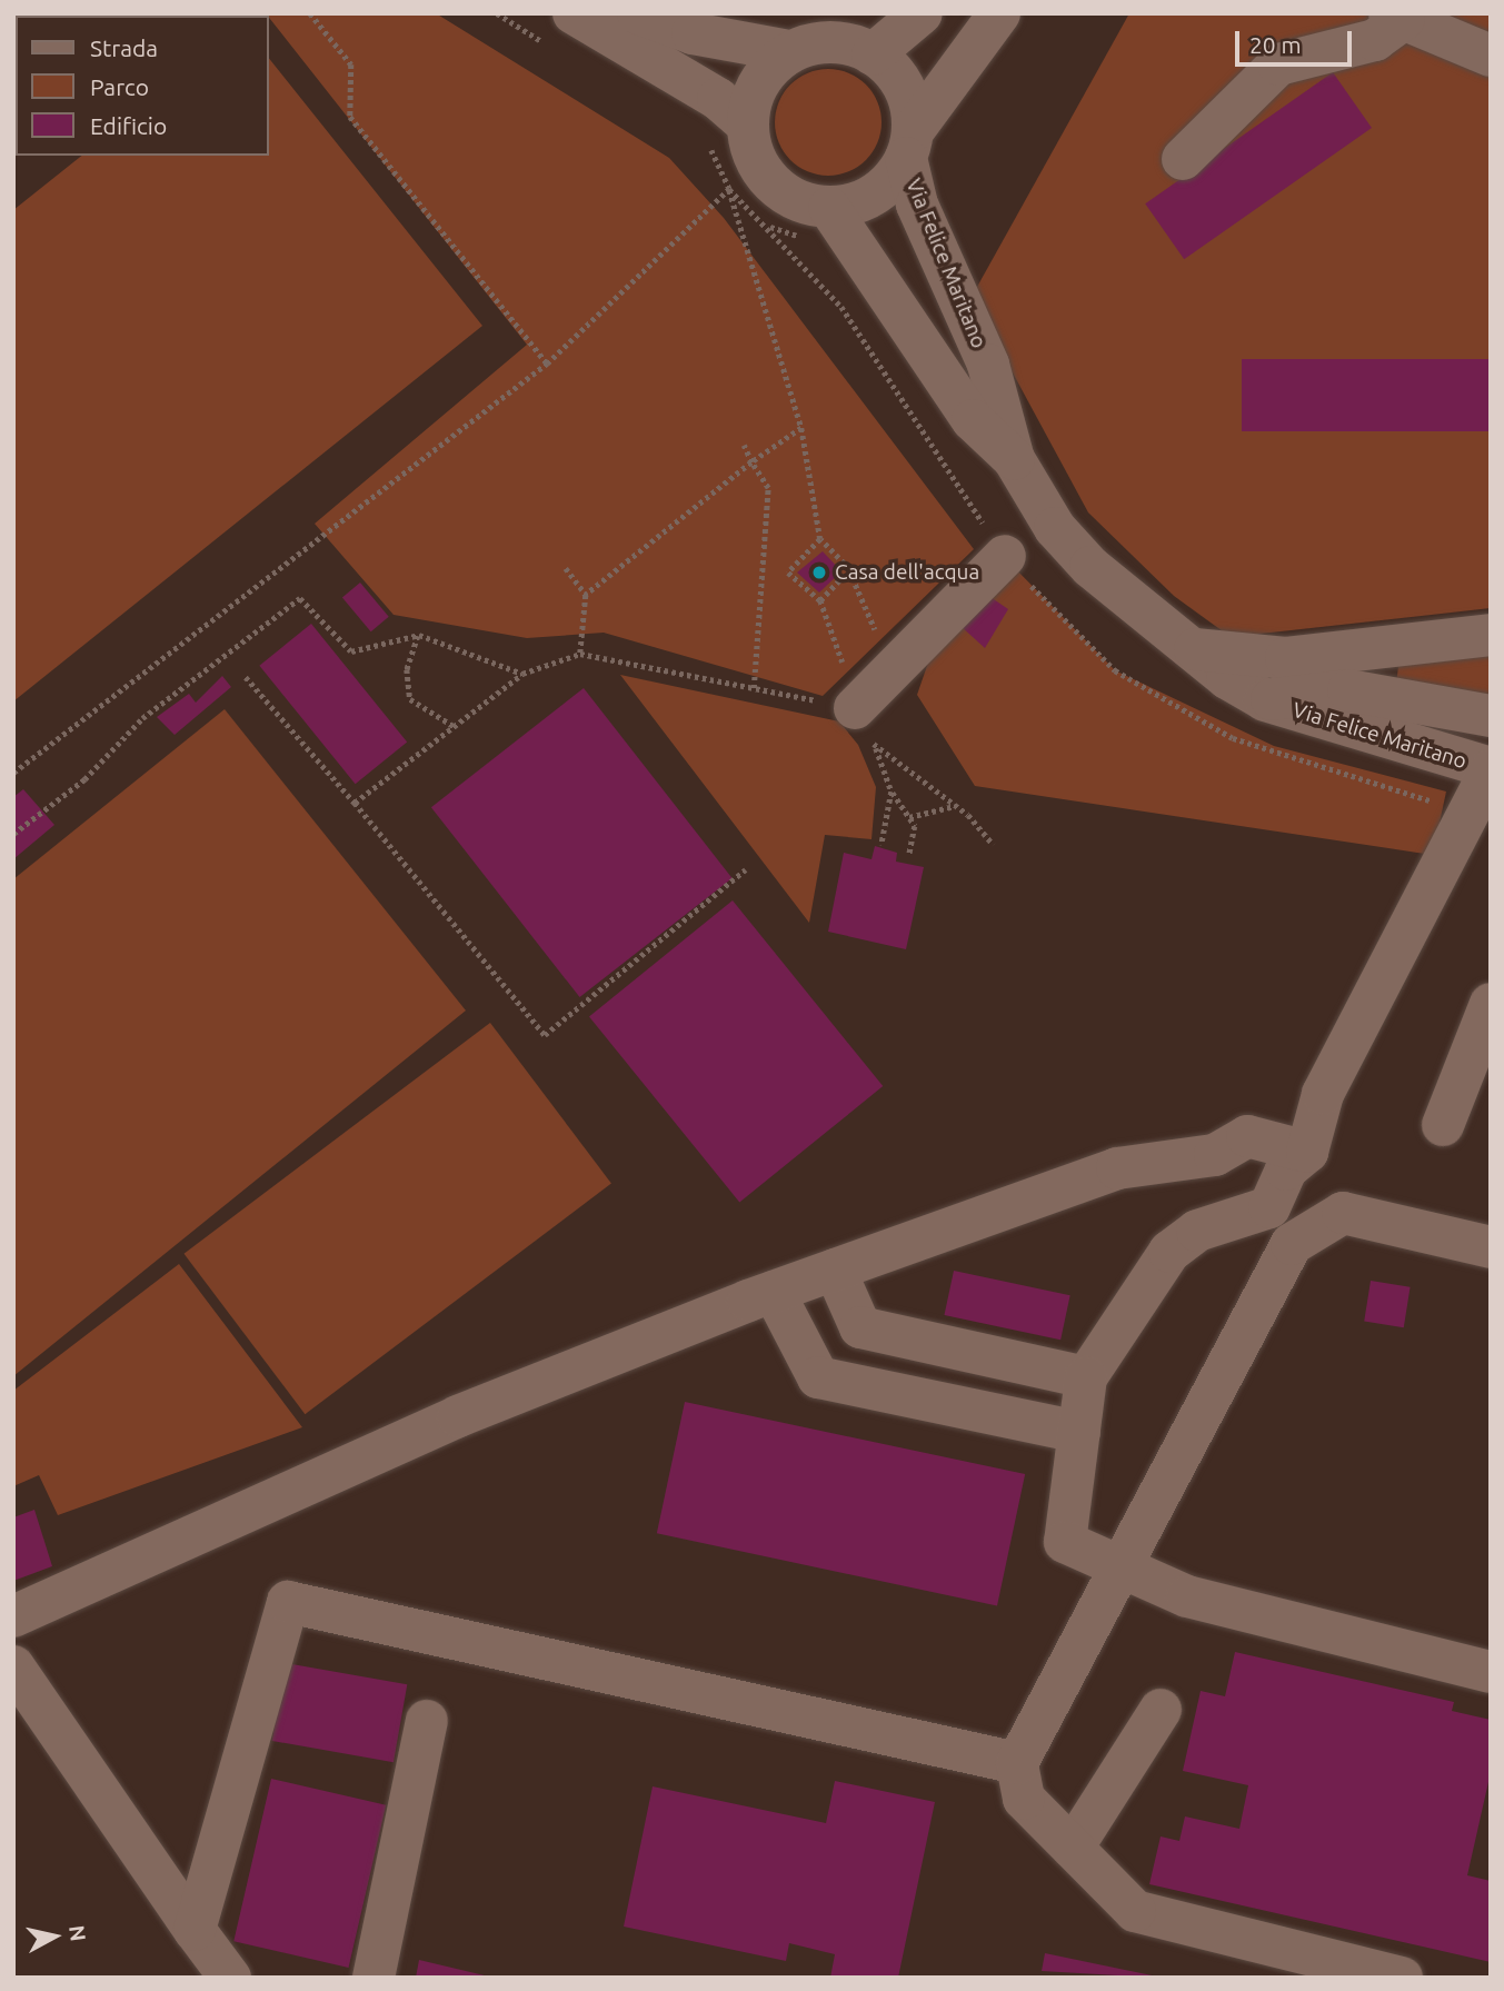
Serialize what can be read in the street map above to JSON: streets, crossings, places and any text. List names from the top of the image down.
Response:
{
  "streets": {
    "street": ["Via Felice Maritano"]
  },
  "places": ["Casa dell'acqua"],
  "legend": ["Strada", "Parco", "Edificio"],
  "scale_bar": "20 m",
  "north": "right"
}
